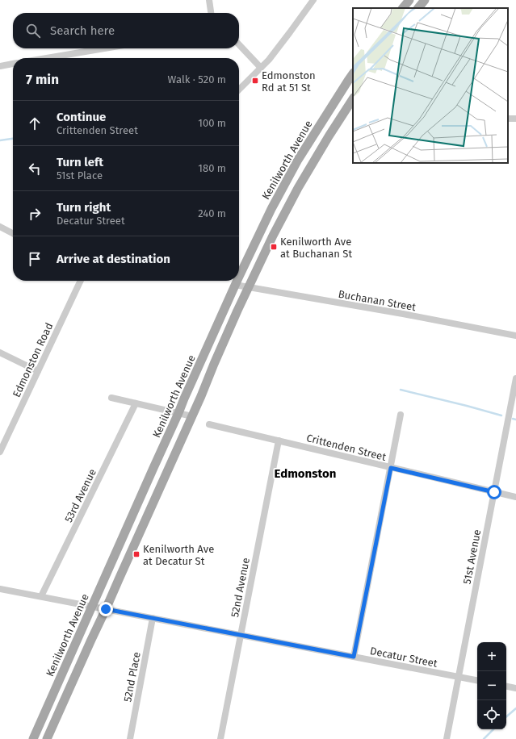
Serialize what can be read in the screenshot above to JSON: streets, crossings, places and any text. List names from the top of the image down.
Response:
{
  "streets": {
    "main road": ["Kenilworth Avenue"],
    "street": [
      "Buchanan Street",
      "Edmonston Road",
      "Crittenden Street",
      "53rd Avenue",
      "51st Avenue",
      "52nd Avenue",
      "Decatur Street",
      "52nd Place"
    ]
  },
  "crossings": [
    ["Kenilworth Avenue", "Buchanan Street"],
    ["Kenilworth Avenue", "Decatur Street"],
    ["Crittenden Street", "51st Avenue"],
    ["Crittenden Street", "52nd Avenue"],
    ["53rd Avenue", "Decatur Street"],
    ["51st Avenue", "Decatur Street"],
    ["52nd Avenue", "Decatur Street"],
    ["Decatur Street", "52nd Place"]
  ],
  "districts": ["Edmonston"],
  "places": {
    "transit": ["Edmonston Rd at 51 St", "Kenilworth Ave at Buchanan St", "Kenilworth Ave at Decatur St"]
  },
  "page": {
    "search": "Search here",
    "heading": ["7 min", "Walk · 520 m"],
    "list": [
      ["Continue", "Crittenden Street", "100 m"],
      ["Turn left", "51st Place", "180 m"],
      ["Turn right", "Decatur Street", "240 m"],
      "Arrive at destination"
    ],
    "map_buttons": ["+", "−"]
  }
}
